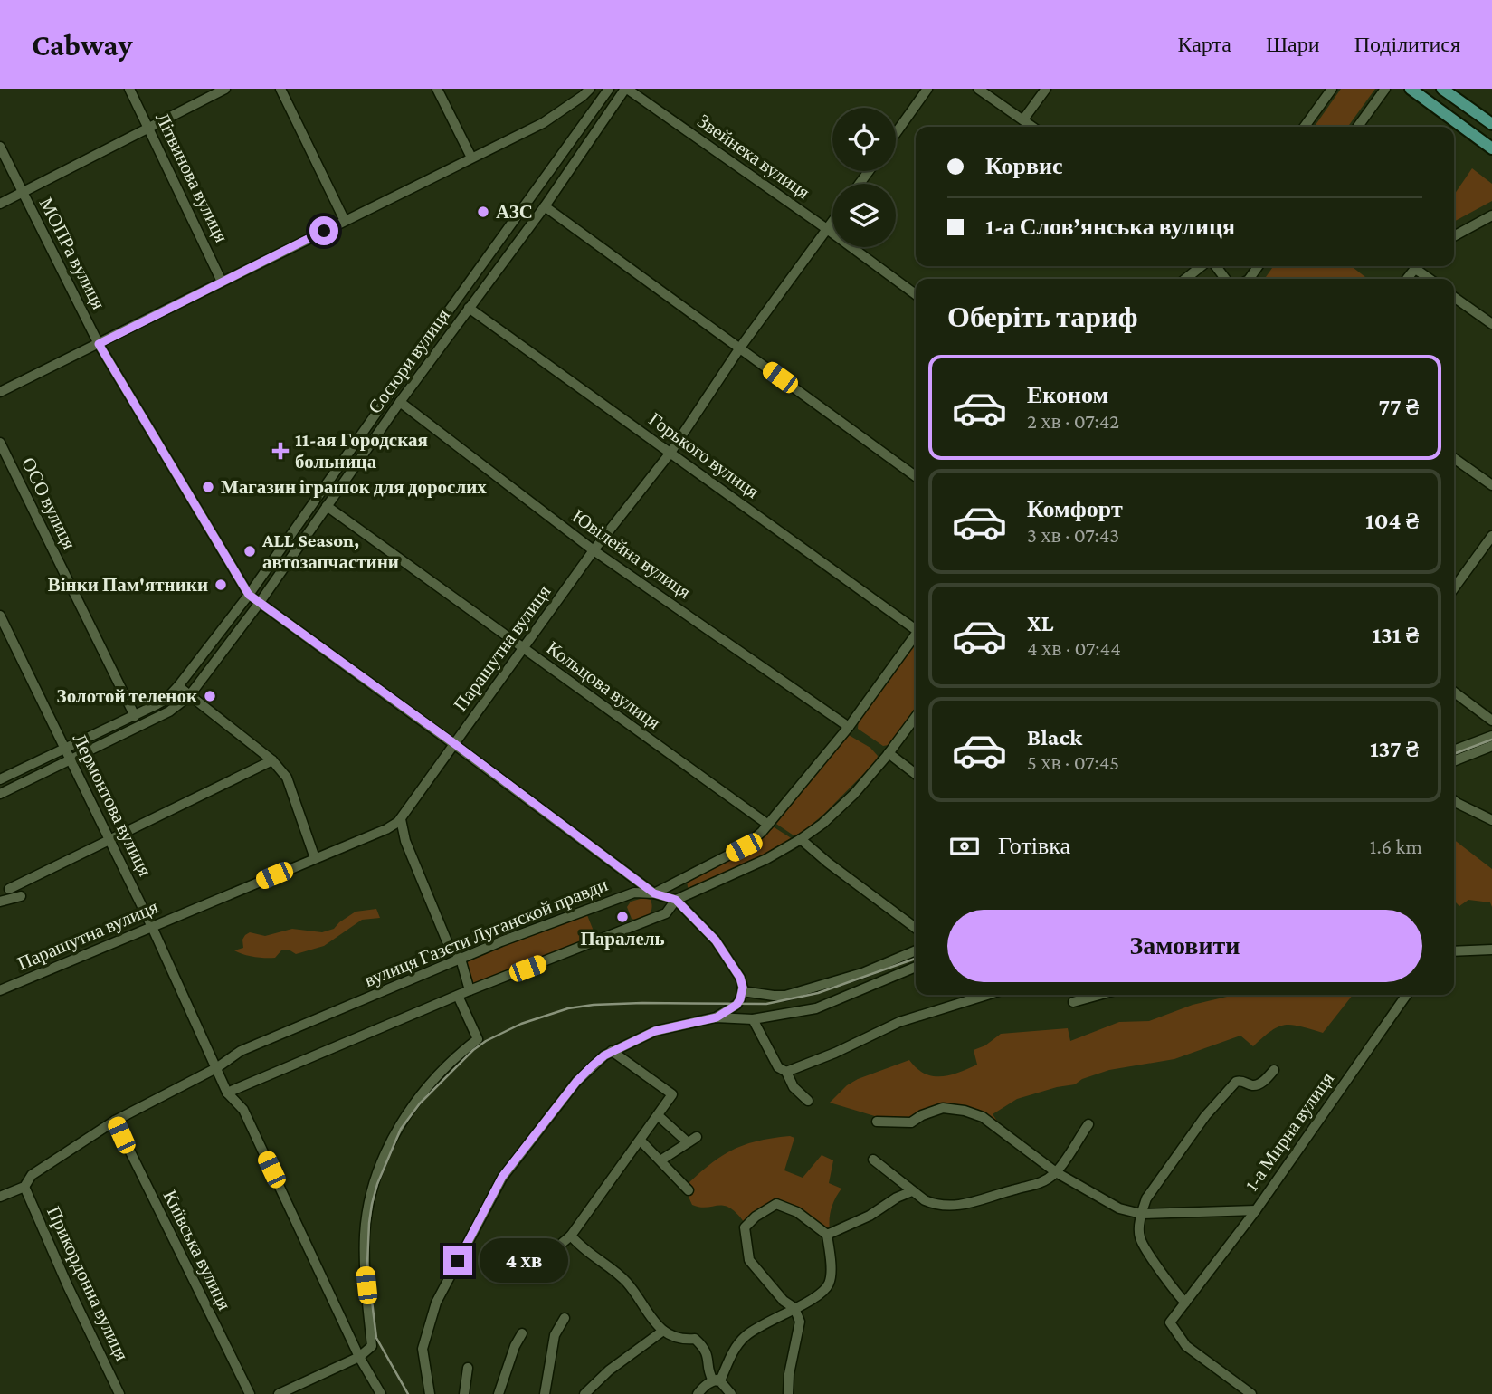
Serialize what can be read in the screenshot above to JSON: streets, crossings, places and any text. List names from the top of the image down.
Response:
{
  "streets": {
    "street": [
      "Звейнека вулиця",
      "Літвинова вулиця",
      "МОПРа вулиця",
      "Сосюри вулиця",
      "Горького вулиця",
      "ОСО вулиця",
      "Ювілейна вулиця",
      "Парашутна вулиця",
      "Кольцова вулиця",
      "Лермонтова вулиця",
      "вулиця Газєти Луганской правди",
      "1-а Мирна вулиця",
      "Київська вулиця",
      "Прикордонна вулиця"
    ]
  },
  "crossings": [
    ["Звейнека вулиця", "Сосюри вулиця"],
    ["Звейнека вулиця", "Парашутна вулиця"],
    ["МОПРа вулиця", "Сосюри вулиця"],
    ["МОПРа вулиця", "Парашутна вулиця"],
    ["МОПРа вулиця", "вулиця Газєти Луганской правди"],
    ["Сосюри вулиця", "Горького вулиця"],
    ["Сосюри вулиця", "ОСО вулиця"],
    ["Сосюри вулиця", "Ювілейна вулиця"],
    ["Сосюри вулиця", "Кольцова вулиця"],
    ["Сосюри вулиця", "Лермонтова вулиця"],
    ["Горького вулиця", "Парашутна вулиця"],
    ["Ювілейна вулиця", "Парашутна вулиця"],
    ["Ювілейна вулиця", "вулиця Газєти Луганской правди"],
    ["Парашутна вулиця", "Кольцова вулиця"],
    ["Парашутна вулиця", "Лермонтова вулиця"],
    ["Кольцова вулиця", "вулиця Газєти Луганской правди"],
    ["Лермонтова вулиця", "вулиця Газєти Луганской правди"],
    ["вулиця Газєти Луганской правди", "Київська вулиця"],
    ["вулиця Газєти Луганской правди", "Прикордонна вулиця"]
  ],
  "places": {
    "other": [
      "АЗС",
      "Магазин іграшок для дорослих",
      "ALL Season, автозапчастини",
      "Вінки Пам'ятники",
      "Золотой теленок",
      "Паралель"
    ],
    "health": ["11-ая Городская больница"]
  },
  "page": {
    "header": "Cabway",
    "nav": ["Карта", "Шари", "Поділитися"],
    "banner": ["Корвис", "1-а Слов’янська вулиця"],
    "heading": "Оберіть тариф",
    "list": [
      {
        "name": "Економ",
        "note": "2 хв · 07:42",
        "value": "77 ₴"
      },
      {
        "name": "Комфорт",
        "note": "3 хв · 07:43",
        "value": "104 ₴"
      },
      {
        "name": "XL",
        "note": "4 хв · 07:44",
        "value": "131 ₴"
      },
      {
        "name": "Black",
        "note": "5 хв · 07:45",
        "value": "137 ₴"
      }
    ],
    "pay": ["Готівка", "1.6 km"],
    "buttons": "Замовити",
    "bubble": "4 хв"
  }
}
